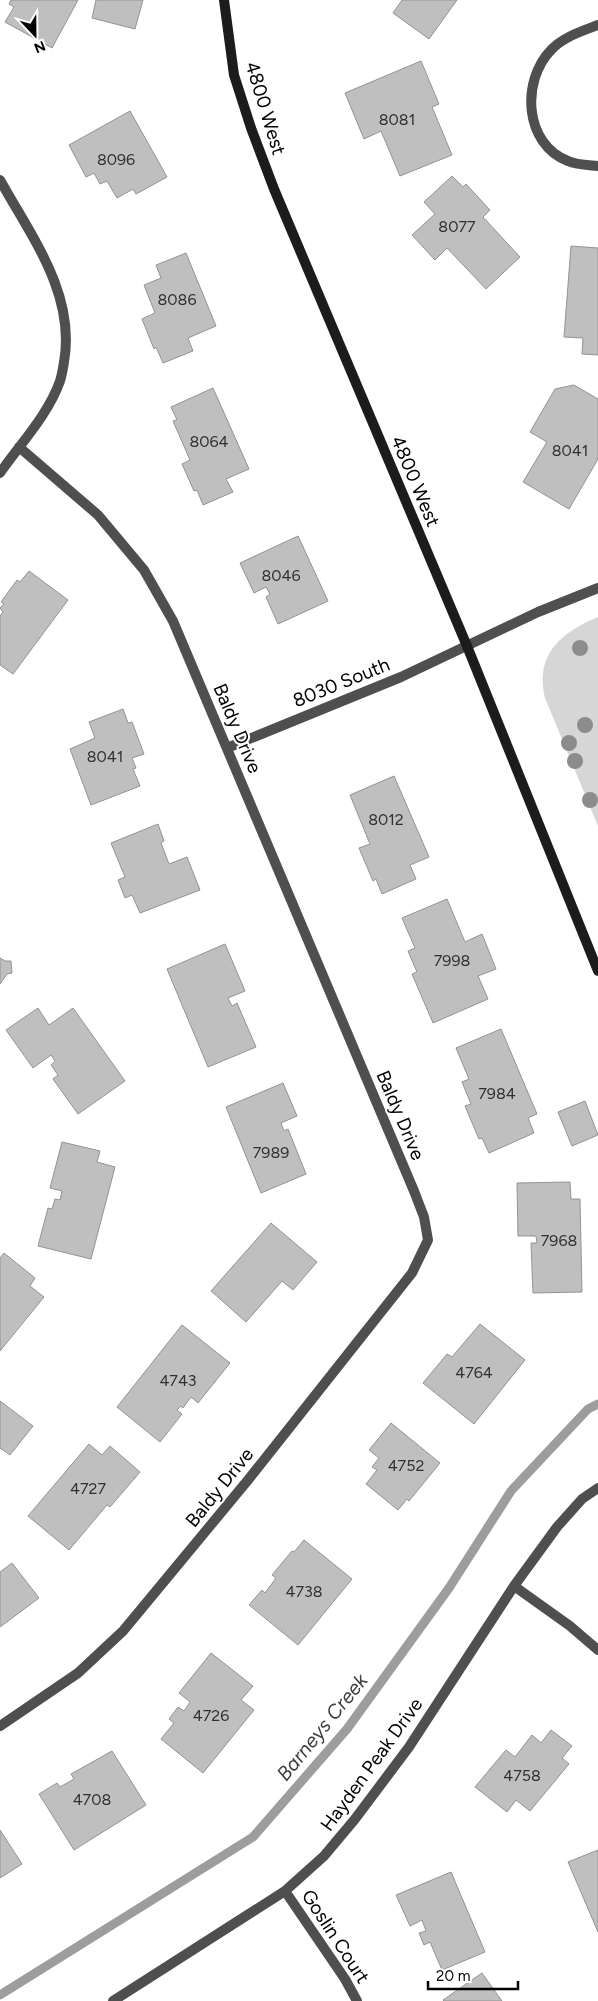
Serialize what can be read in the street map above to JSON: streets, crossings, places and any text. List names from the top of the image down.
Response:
{
  "streets": {
    "street": [
      "4800 West",
      "8030 South",
      "Baldy Drive",
      "Hayden Peak Drive",
      "Goslin Court"
    ]
  },
  "crossings": [
    ["4800 West", "8030 South"],
    ["8030 South", "Baldy Drive"],
    ["Hayden Peak Drive", "Goslin Court"]
  ],
  "water": ["Barneys Creek"],
  "house_numbers": [
    "8081",
    "8096",
    "8077",
    "8086",
    "8064",
    "8041",
    "8046",
    "8041",
    "8012",
    "7998",
    "7984",
    "7989",
    "7968",
    "4764",
    "4743",
    "4752",
    "4727",
    "4738",
    "4726",
    "4758",
    "4708"
  ],
  "scale_bar": "20 m",
  "north": "bottom"
}
